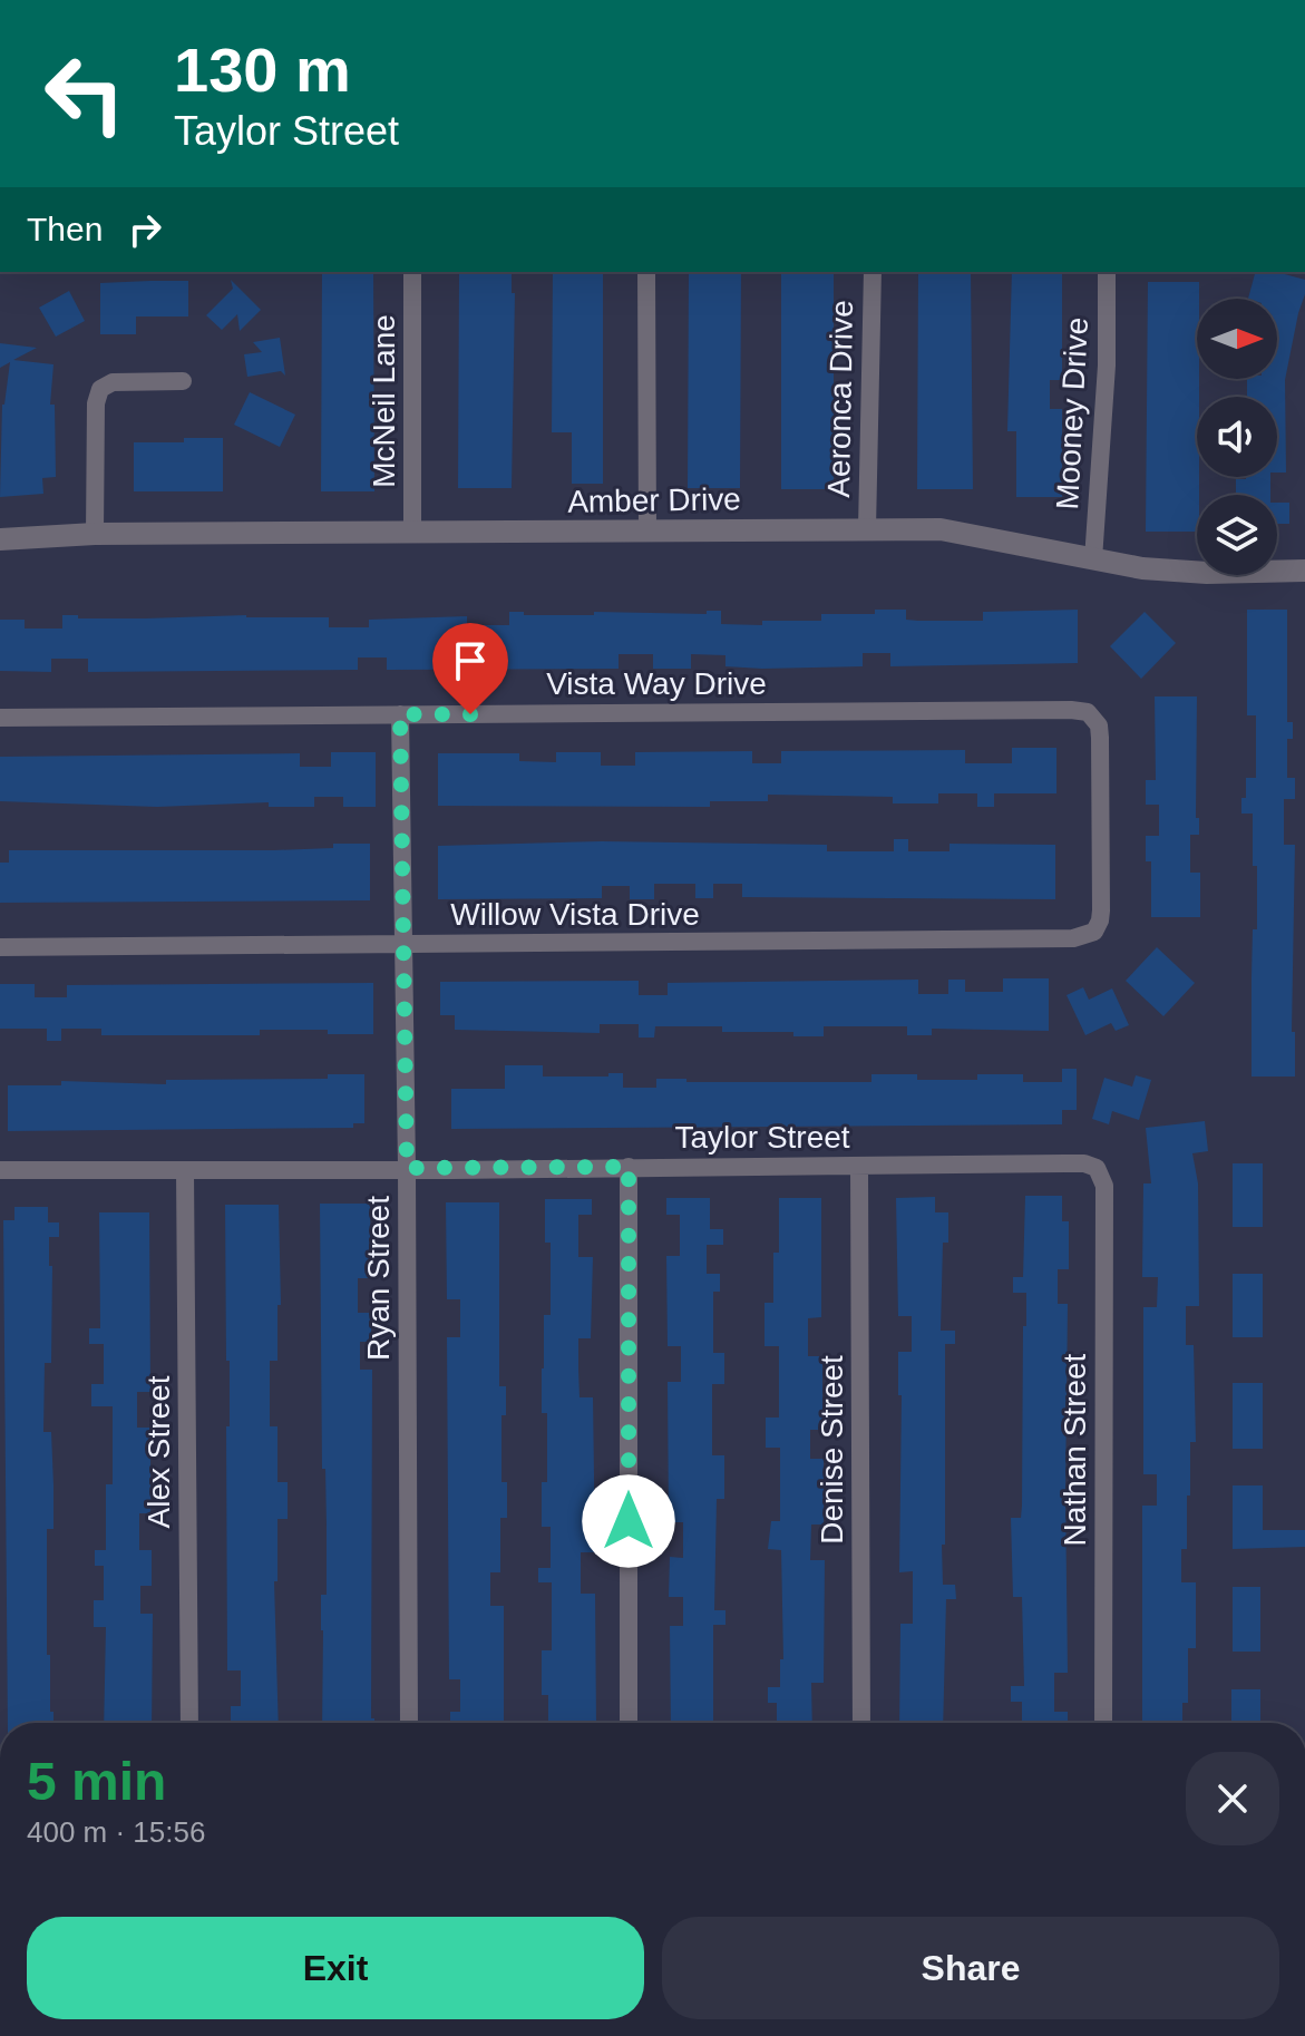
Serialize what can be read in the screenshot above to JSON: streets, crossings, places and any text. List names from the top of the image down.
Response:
{
  "streets": {
    "street": [
      "Aeronca Drive",
      "McNeil Lane",
      "Mooney Drive",
      "Amber Drive",
      "Vista Way Drive",
      "Willow Vista Drive",
      "Taylor Street",
      "Ryan Street",
      "Denise Street",
      "Nathan Street",
      "Alex Street"
    ]
  },
  "crossings": [
    ["Aeronca Drive", "Amber Drive"],
    ["McNeil Lane", "Amber Drive"],
    ["Mooney Drive", "Amber Drive"],
    ["Vista Way Drive", "Willow Vista Drive"],
    ["Vista Way Drive", "Ryan Street"],
    ["Willow Vista Drive", "Ryan Street"],
    ["Taylor Street", "Ryan Street"],
    ["Taylor Street", "Denise Street"],
    ["Taylor Street", "Nathan Street"],
    ["Taylor Street", "Alex Street"]
  ],
  "north": "right",
  "page": {
    "turn": ["130 m", "Taylor Street"],
    "then": "Then",
    "heading": ["5 min", "400 m · 15:56"],
    "buttons": ["Exit", "Share"]
  }
}
